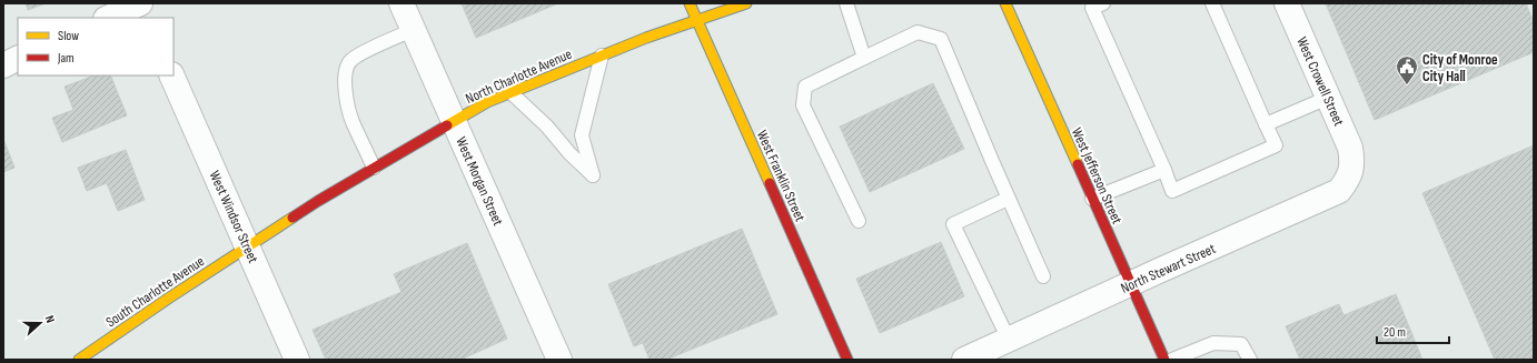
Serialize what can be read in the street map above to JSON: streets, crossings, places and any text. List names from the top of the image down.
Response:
{
  "streets": {
    "main road": [
      "North Charlotte Avenue",
      "West Franklin Street",
      "West Jefferson Street",
      "South Charlotte Avenue"
    ],
    "street": [
      "West Crowell Street",
      "West Morgan Street",
      "West Windsor Street",
      "North Stewart Street"
    ]
  },
  "crossings": [
    ["North Charlotte Avenue", "West Franklin Street"],
    ["North Charlotte Avenue", "West Morgan Street"],
    ["North Charlotte Avenue", "West Windsor Street"],
    ["North Charlotte Avenue", "South Charlotte Avenue"],
    ["West Crowell Street", "North Stewart Street"],
    ["West Jefferson Street", "North Stewart Street"],
    ["West Windsor Street", "South Charlotte Avenue"]
  ],
  "places": {
    "public building": ["City of Monroe City Hall"]
  },
  "legend": ["Slow", "Jam"],
  "scale_bar": "20 m",
  "north": "right"
}
